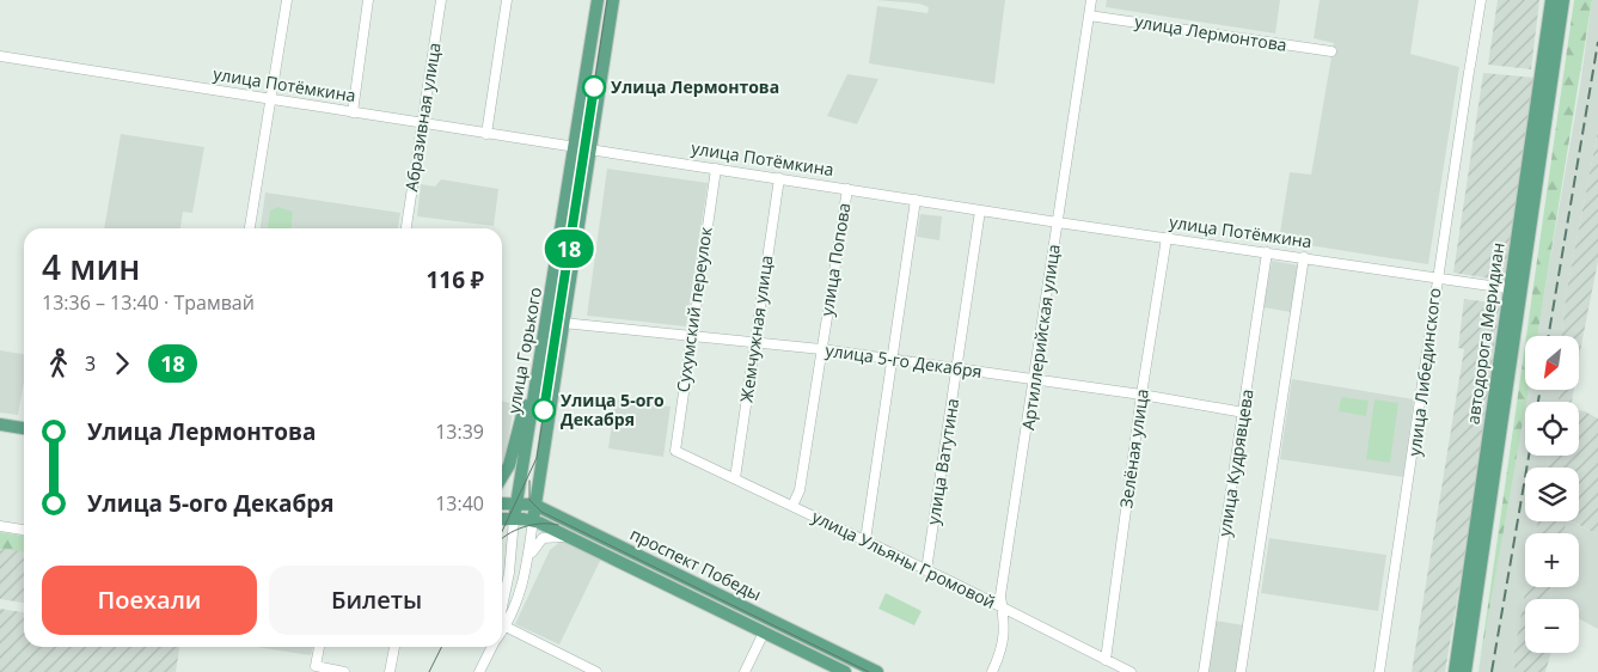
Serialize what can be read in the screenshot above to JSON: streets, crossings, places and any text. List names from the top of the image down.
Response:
{
  "streets": {
    "main road": [
      "улица Потёмкина",
      "автодорога Меридиан",
      "улица Горького",
      "проспект Победы"
    ],
    "street": [
      "улица Лермонтова",
      "Абразивная улица",
      "улица Попова",
      "Сухумский переулок",
      "Жемчужная улица",
      "Артиллерийская улица",
      "улица 5-го Декабря",
      "улица Либединского",
      "Зелёная улица",
      "улица Ватутина",
      "улица Кудрявцева",
      "улица Ульяны Громовой"
    ]
  },
  "crossings": [
    ["улица Лермонтова", "Артиллерийская улица"],
    ["улица Потёмкина", "Абразивная улица"],
    ["улица Потёмкина", "улица Попова"],
    ["улица Потёмкина", "Сухумский переулок"],
    ["улица Потёмкина", "Жемчужная улица"],
    ["улица Потёмкина", "автодорога Меридиан"],
    ["улица Потёмкина", "Артиллерийская улица"],
    ["улица Потёмкина", "улица Горького"],
    ["улица Потёмкина", "улица Либединского"],
    ["улица Потёмкина", "Зелёная улица"],
    ["улица Потёмкина", "улица Ватутина"],
    ["улица Потёмкина", "улица Кудрявцева"],
    ["улица Попова", "улица 5-го Декабря"],
    ["улица Попова", "улица Ульяны Громовой"],
    ["Сухумский переулок", "улица 5-го Декабря"],
    ["Сухумский переулок", "улица Ульяны Громовой"],
    ["Жемчужная улица", "улица 5-го Декабря"],
    ["Жемчужная улица", "улица Ульяны Громовой"],
    ["Артиллерийская улица", "улица 5-го Декабря"],
    ["Артиллерийская улица", "улица Ульяны Громовой"],
    ["улица Горького", "улица 5-го Декабря"],
    ["улица Горького", "проспект Победы"],
    ["улица 5-го Декабря", "Зелёная улица"],
    ["улица 5-го Декабря", "улица Ватутина"],
    ["улица 5-го Декабря", "улица Кудрявцева"],
    ["Зелёная улица", "улица Ульяны Громовой"],
    ["улица Ватутина", "улица Ульяны Громовой"]
  ],
  "places": ["Улица Лермонтова", "Улица 5-ого Декабря"],
  "lines": ["tram line 18"],
  "north": "bottom left",
  "page": {
    "on_map": "18",
    "heading": ["4 мин", "13:36 – 13:40 · Трамвай", "116 ₽"],
    "legs": ["3", "18"],
    "map_buttons": ["+", "−"],
    "list": [
      {
        "name": "Улица Лермонтова",
        "value": "13:39"
      },
      {
        "name": "Улица 5-ого Декабря",
        "value": "13:40"
      }
    ],
    "buttons": ["Поехали", "Билеты"]
  }
}
